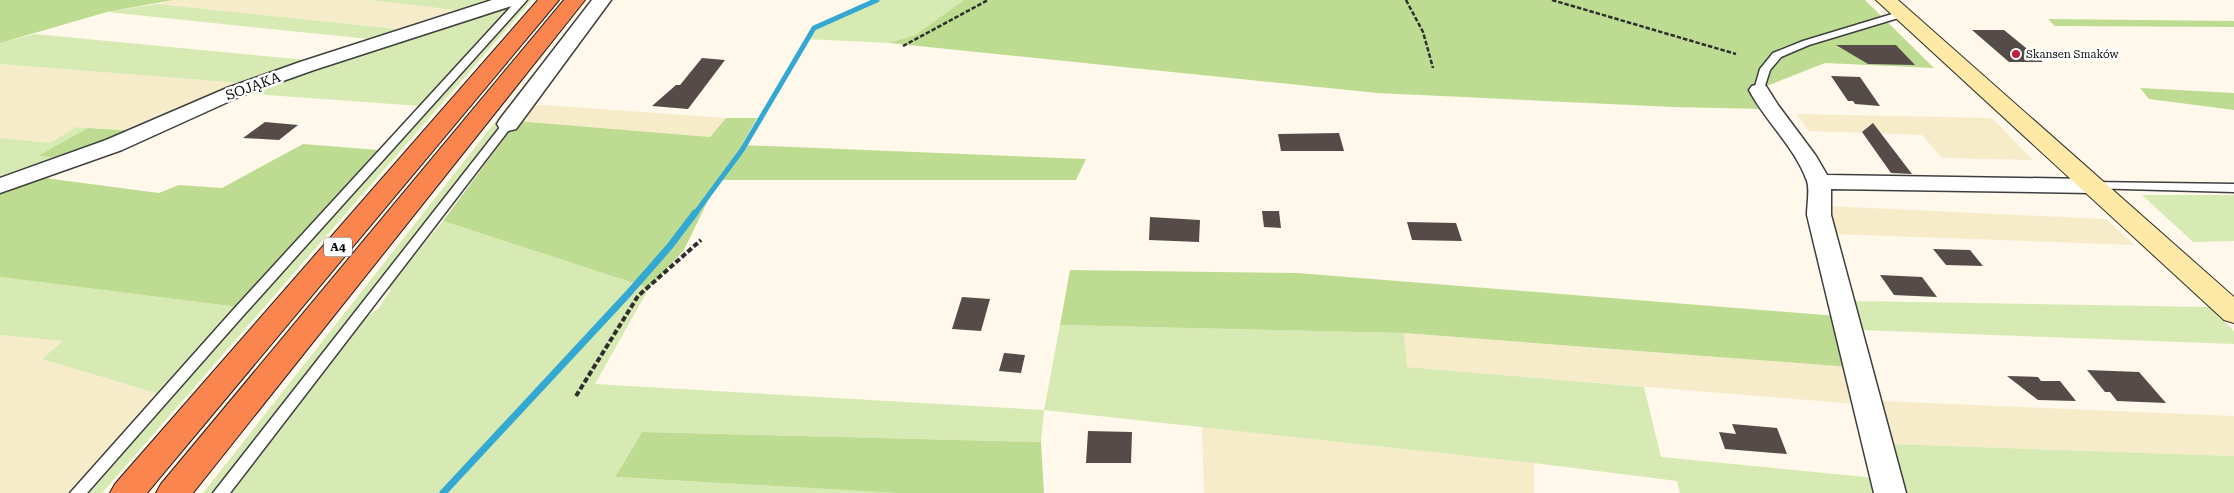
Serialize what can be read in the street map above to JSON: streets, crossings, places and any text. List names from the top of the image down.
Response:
{
  "streets": {
    "highway": ["A4"],
    "street": ["SOJĄKA"]
  },
  "places": ["Skansen Smaków"]
}
